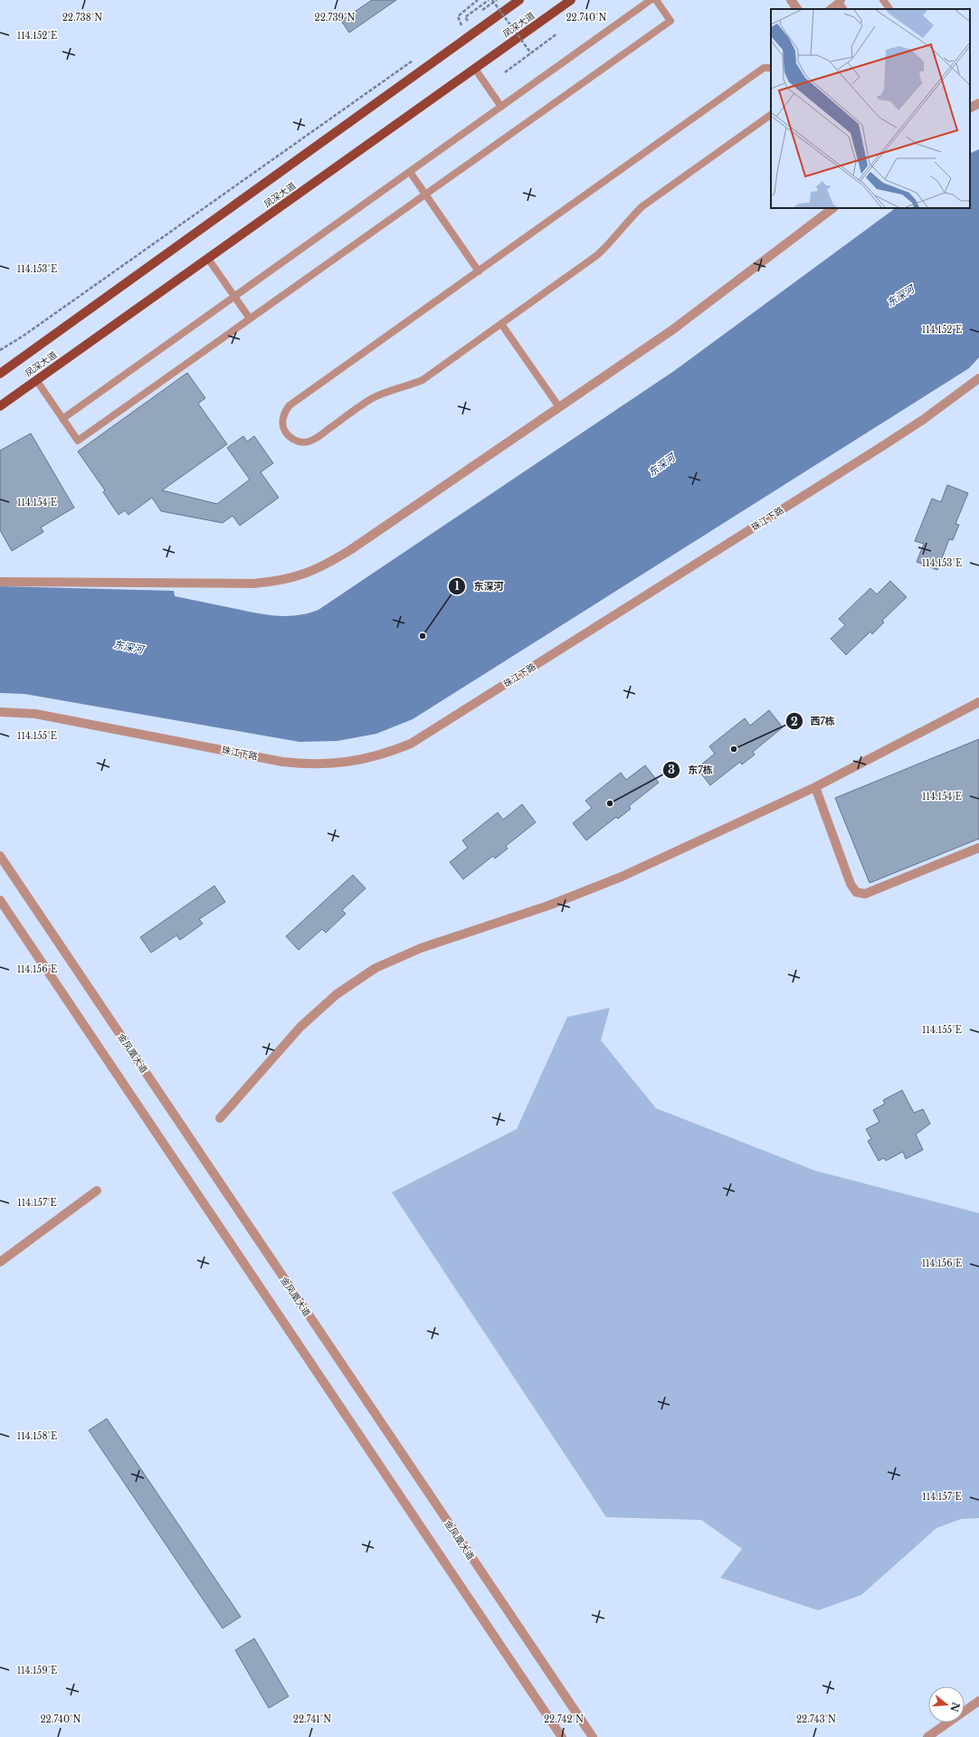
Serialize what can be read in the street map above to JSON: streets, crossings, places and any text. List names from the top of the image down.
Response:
{
  "streets": {
    "main road": ["凤深大道"],
    "street": ["珠江下路", "金凤凰大道"]
  },
  "water": ["东深河"],
  "places": ["东深河", "西7栋", "东7栋"],
  "north": "right",
  "coordinates": [
    "22.738°N",
    "22.739°N",
    "22.740°N",
    "114.152°E",
    "114.153°E",
    "114.154°E",
    "114.155°E",
    "114.156°E",
    "114.157°E",
    "114.158°E",
    "114.159°E",
    "22.741°N",
    "22.742°N",
    "22.743°N"
  ]
}
